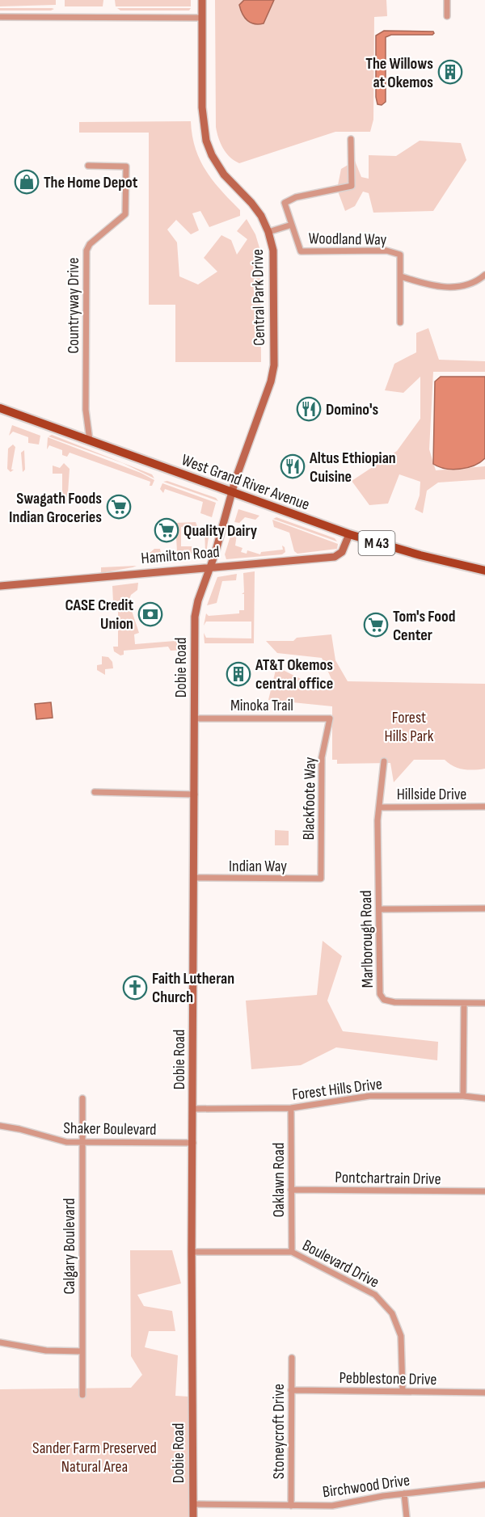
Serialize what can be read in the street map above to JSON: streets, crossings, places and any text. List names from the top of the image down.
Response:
{
  "streets": {
    "main road": ["West Grand River Avenue", "M 43"],
    "street": [
      "Woodland Way",
      "Central Park Drive",
      "Countryway Drive",
      "Hamilton Road",
      "Dobie Road",
      "Minoka Trail",
      "Hillside Drive",
      "Blackfoote Way",
      "Indian Way",
      "Marlborough Road",
      "Forest Hills Drive",
      "Shaker Boulevard",
      "Pontchartrain Drive",
      "Oaklawn Road",
      "Calgary Boulevard",
      "Boulevard Drive",
      "Pebblestone Drive",
      "Stoneycroft Drive",
      "Birchwood Drive"
    ]
  },
  "crossings": [
    ["Central Park Drive", "West Grand River Avenue"],
    ["Central Park Drive", "Dobie Road"],
    ["Countryway Drive", "West Grand River Avenue"],
    ["West Grand River Avenue", "Hamilton Road"],
    ["West Grand River Avenue", "Dobie Road"],
    ["Hamilton Road", "Dobie Road"],
    ["Dobie Road", "Minoka Trail"],
    ["Dobie Road", "Indian Way"],
    ["Dobie Road", "Forest Hills Drive"],
    ["Dobie Road", "Shaker Boulevard"],
    ["Dobie Road", "Boulevard Drive"],
    ["Dobie Road", "Birchwood Drive"],
    ["Minoka Trail", "Blackfoote Way"],
    ["Hillside Drive", "Marlborough Road"],
    ["Blackfoote Way", "Indian Way"],
    ["Forest Hills Drive", "Oaklawn Road"],
    ["Shaker Boulevard", "Calgary Boulevard"],
    ["Pontchartrain Drive", "Oaklawn Road"],
    ["Oaklawn Road", "Boulevard Drive"],
    ["Boulevard Drive", "Pebblestone Drive"],
    ["Pebblestone Drive", "Stoneycroft Drive"],
    ["Stoneycroft Drive", "Birchwood Drive"]
  ],
  "parks": ["Forest Hills Park", "Sander Farm Preserved Natural Area"],
  "places": {
    "building": ["The Willows at Okemos", "AT&T Okemos central office"],
    "shop": ["The Home Depot"],
    "restaurant": ["Domino's", "Altus Ethiopian Cuisine"],
    "supermarket": ["Swagath Foods Indian Groceries", "Quality Dairy", "Tom's Food Center"],
    "bank": ["CASE Credit Union"],
    "church": ["Faith Lutheran Church"]
  }
}
